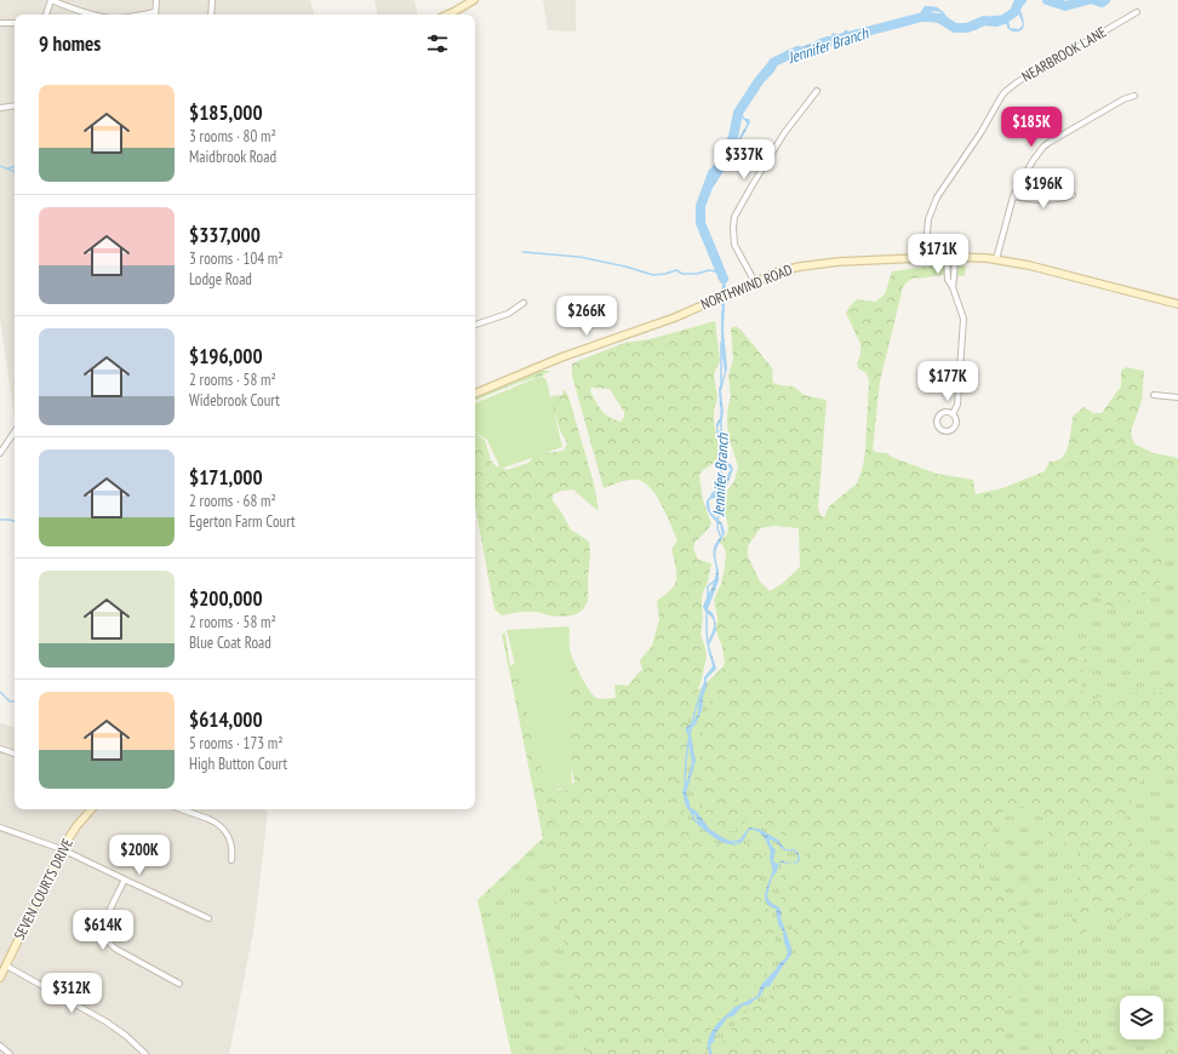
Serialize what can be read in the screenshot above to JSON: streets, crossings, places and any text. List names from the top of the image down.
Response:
{
  "streets": {
    "street": ["NEARBROOK LANE", "NORTHWIND ROAD", "SEVEN COURTS DRIVE"]
  },
  "crossings": [
    ["NEARBROOK LANE", "NORTHWIND ROAD"]
  ],
  "water": ["Jennifer Branch"],
  "page": {
    "heading": "9 homes",
    "list": [
      {
        "name": "$185,000",
        "note": "3 rooms · 80 m² · Maidbrook Road"
      },
      {
        "name": "$337,000",
        "note": "3 rooms · 104 m² · Lodge Road"
      },
      {
        "name": "$196,000",
        "note": "2 rooms · 58 m² · Widebrook Court"
      },
      {
        "name": "$171,000",
        "note": "2 rooms · 68 m² · Egerton Farm Court"
      },
      {
        "name": "$200,000",
        "note": "2 rooms · 58 m² · Blue Coat Road"
      },
      {
        "name": "$614,000",
        "note": "5 rooms · 173 m² · High Button Court"
      }
    ],
    "price": [
      "$185K",
      "$337K",
      "$196K",
      "$171K",
      "$266K",
      "$177K",
      "$200K",
      "$614K",
      "$312K"
    ]
  }
}
